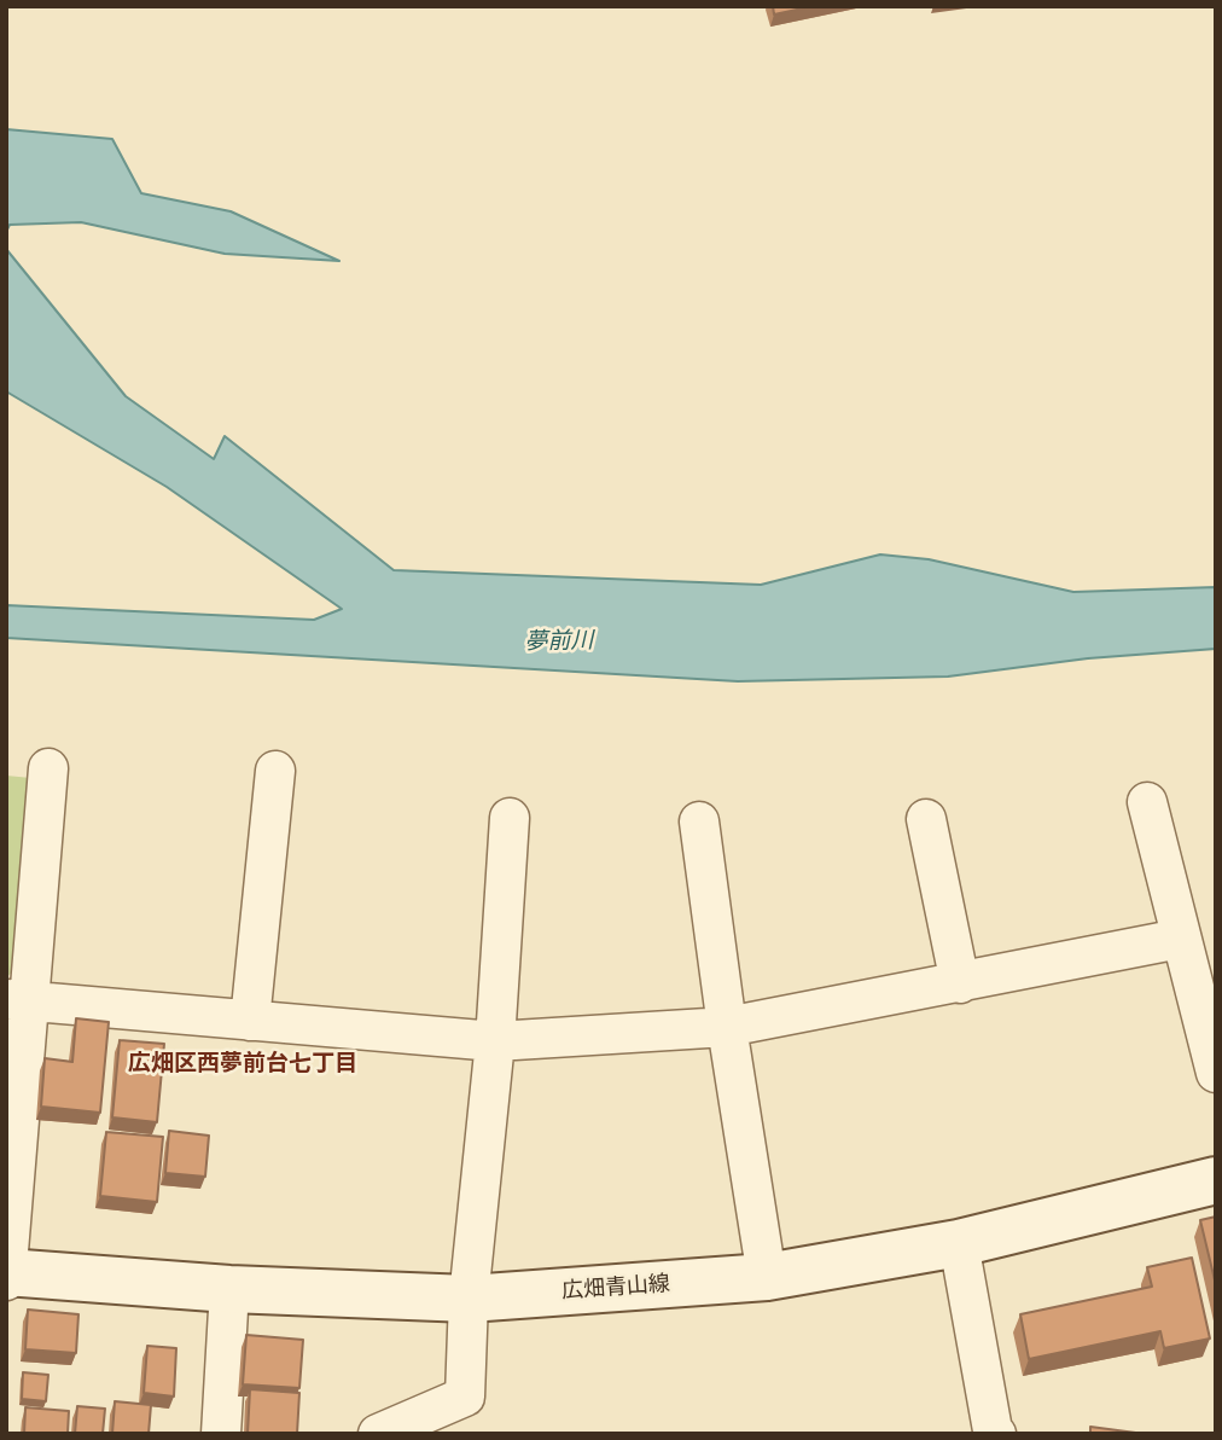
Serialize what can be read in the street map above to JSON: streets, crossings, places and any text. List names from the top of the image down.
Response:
{
  "streets": {
    "main road": ["広畑青山線"]
  },
  "districts": ["広畑区西夢前台七丁目"],
  "water": ["夢前川"]
}
